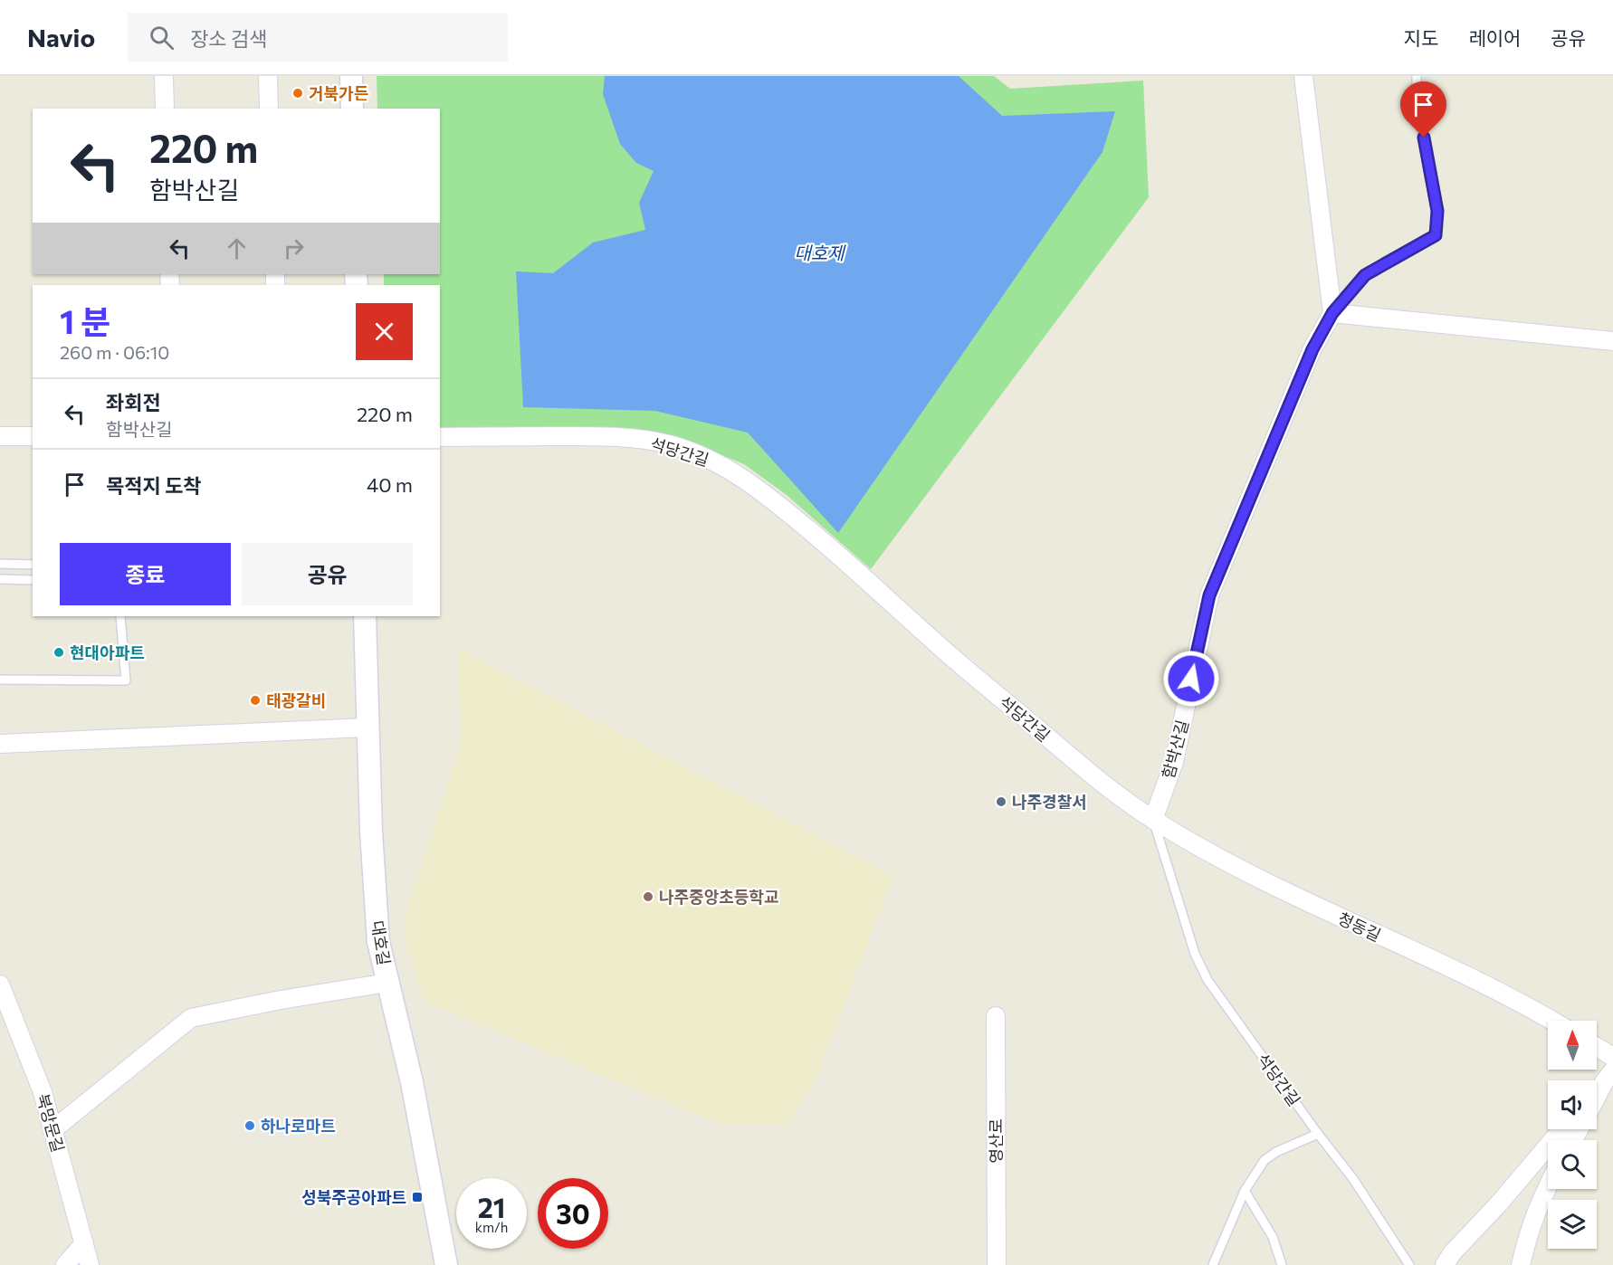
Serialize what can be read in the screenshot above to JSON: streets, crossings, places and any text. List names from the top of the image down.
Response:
{
  "streets": {
    "street": [
      "석당간길",
      "함박산길",
      "청동길",
      "대호길",
      "북망문길",
      "영산로"
    ]
  },
  "crossings": [
    ["석당간길", "함박산길"],
    ["석당간길", "청동길"],
    ["함박산길", "청동길"]
  ],
  "water": ["대호제"],
  "places": {
    "other": [
      "거북가든",
      "현대아파트",
      "태광갈비",
      "나주경찰서",
      "나주중앙초등학교",
      "하나로마트"
    ],
    "transit": ["성북주공아파트"]
  },
  "north": "top",
  "page": {
    "header": "Navio",
    "search": "장소 검색",
    "nav": ["지도", "레이어", "공유"],
    "turn": ["220 m", "함박산길"],
    "heading": ["1 분", "260 m · 06:10"],
    "list": [
      {
        "name": "좌회전",
        "note": "함박산길",
        "value": "220 m"
      },
      {
        "name": "목적지 도착",
        "value": "40 m"
      }
    ],
    "buttons": ["종료", "공유"],
    "speed": "21 km/h",
    "limit": "30"
  }
}
